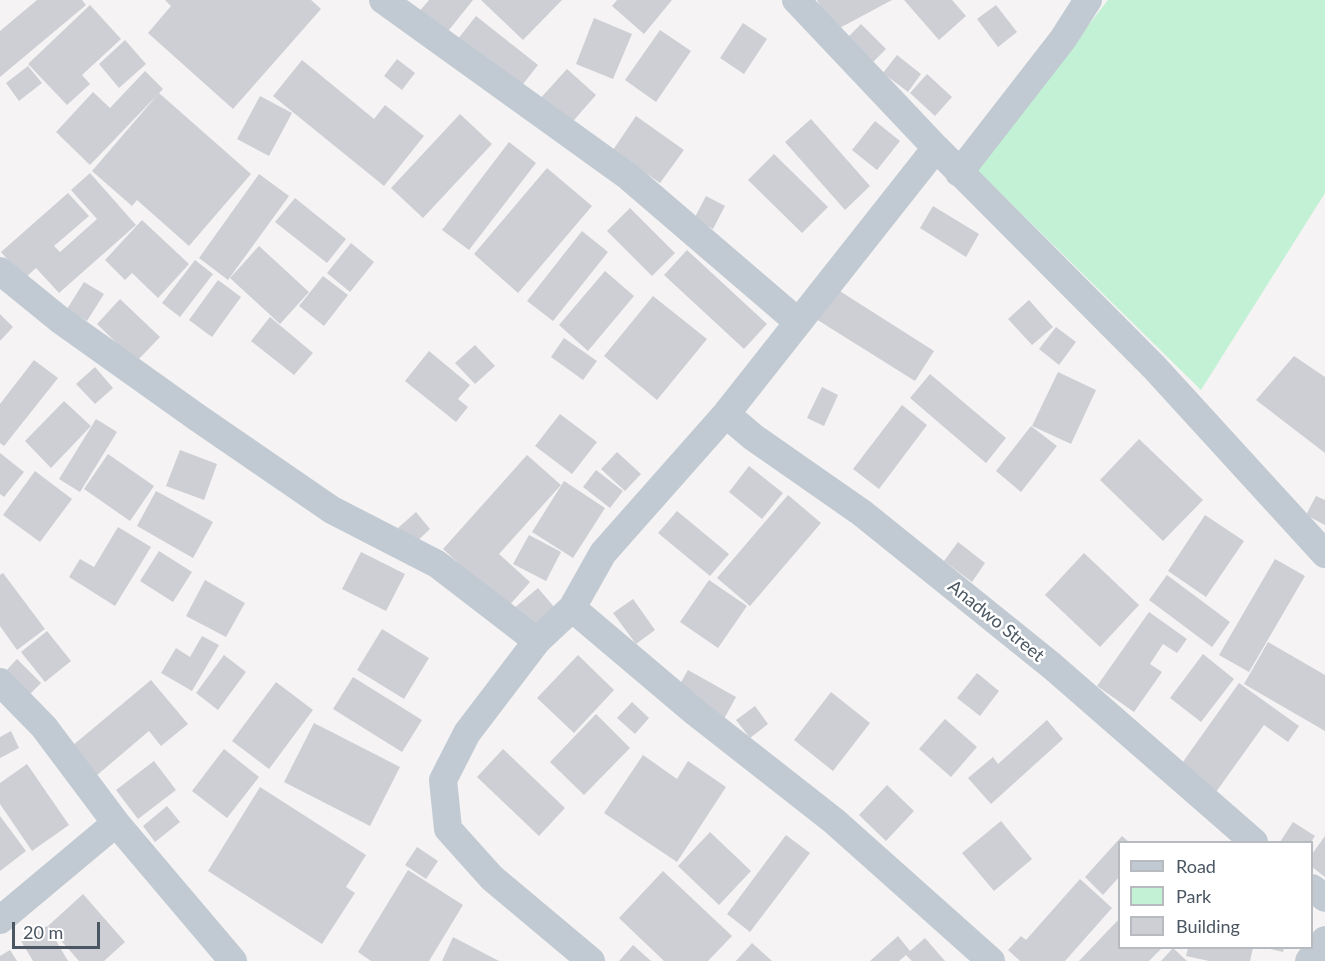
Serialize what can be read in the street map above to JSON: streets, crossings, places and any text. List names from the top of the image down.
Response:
{
  "streets": {
    "street": ["Anadwo Street"]
  },
  "legend": ["Road", "Park", "Building"],
  "scale_bar": "20 m"
}
